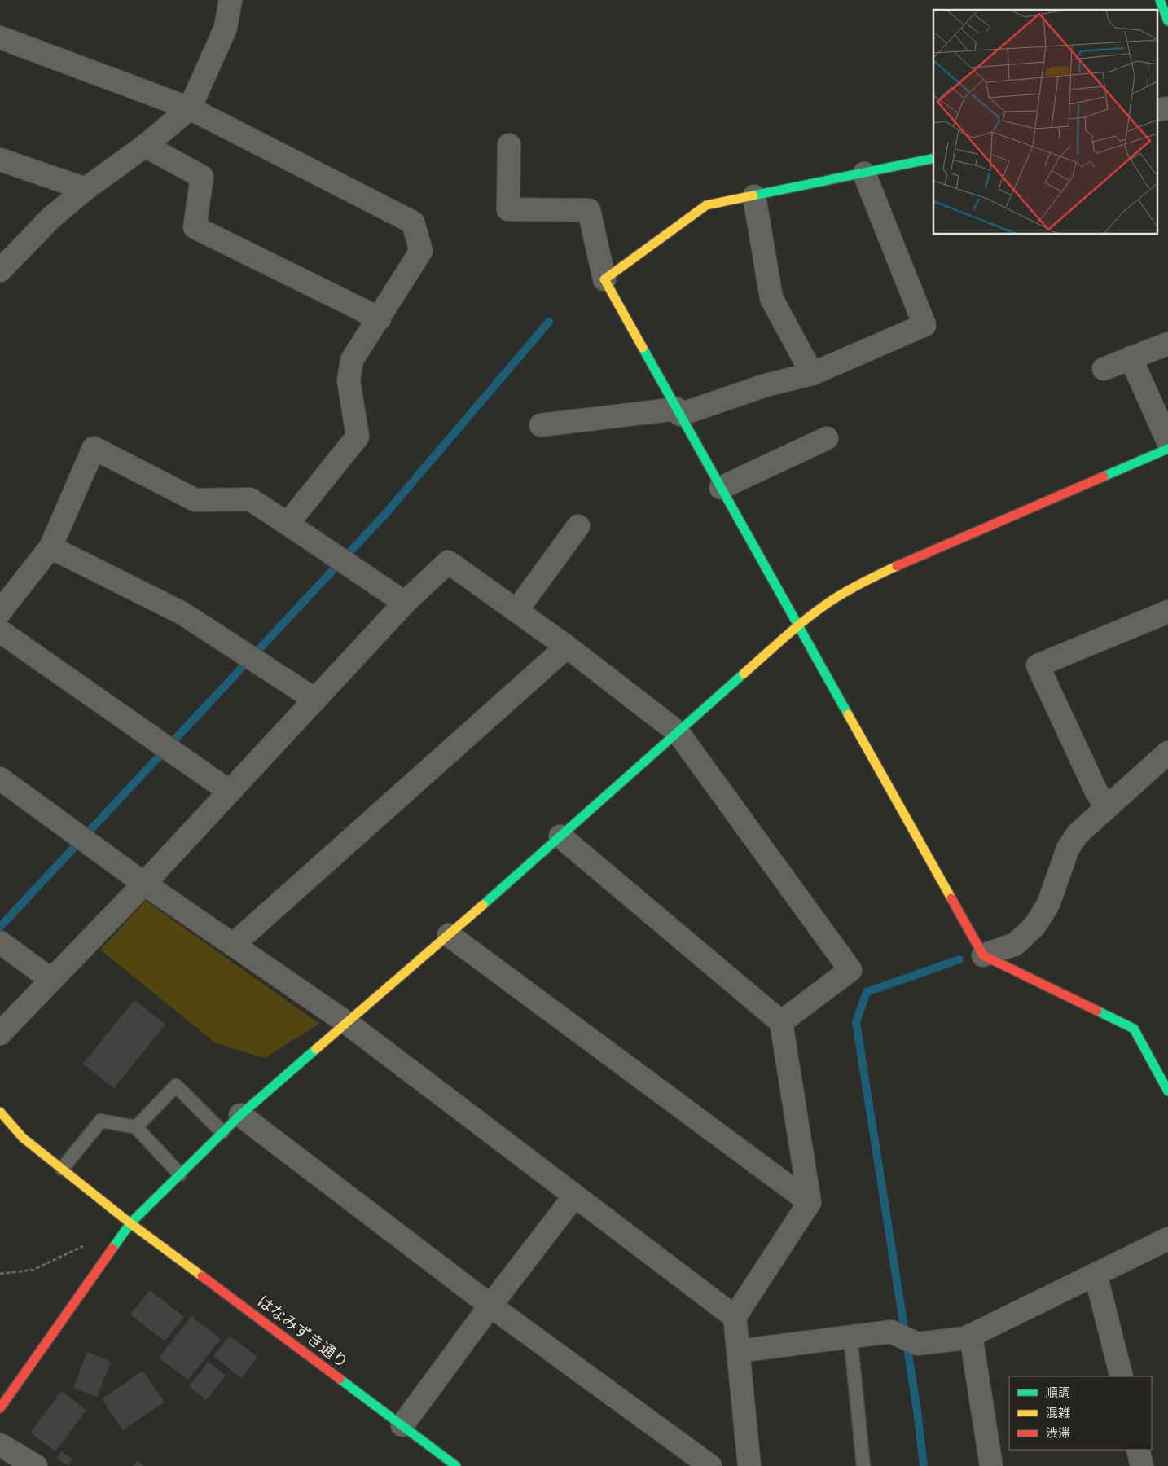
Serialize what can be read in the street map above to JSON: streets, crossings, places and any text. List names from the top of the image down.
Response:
{
  "streets": {
    "street": ["はなみずき通り"]
  },
  "legend": ["順調", "混雑", "渋滞"]
}
